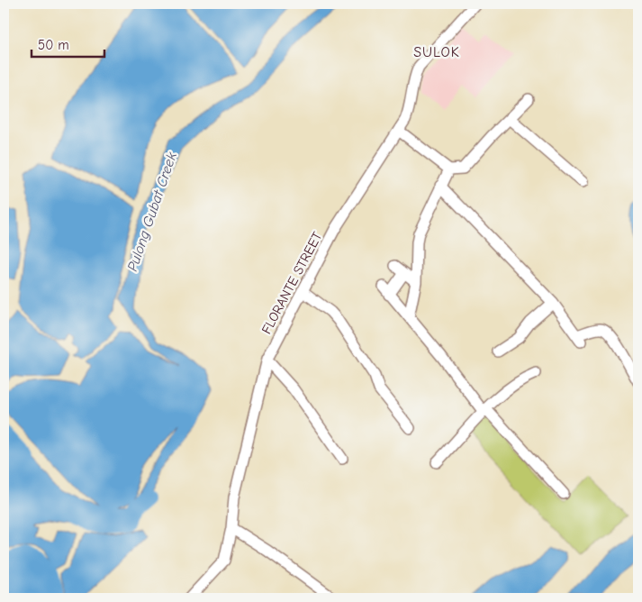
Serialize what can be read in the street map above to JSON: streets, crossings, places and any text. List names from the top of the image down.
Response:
{
  "streets": {
    "street": ["FLORANTE STREET"]
  },
  "districts": ["SULOK"],
  "water": ["Pulong Gubat Creek"],
  "scale_bar": "50 m"
}
